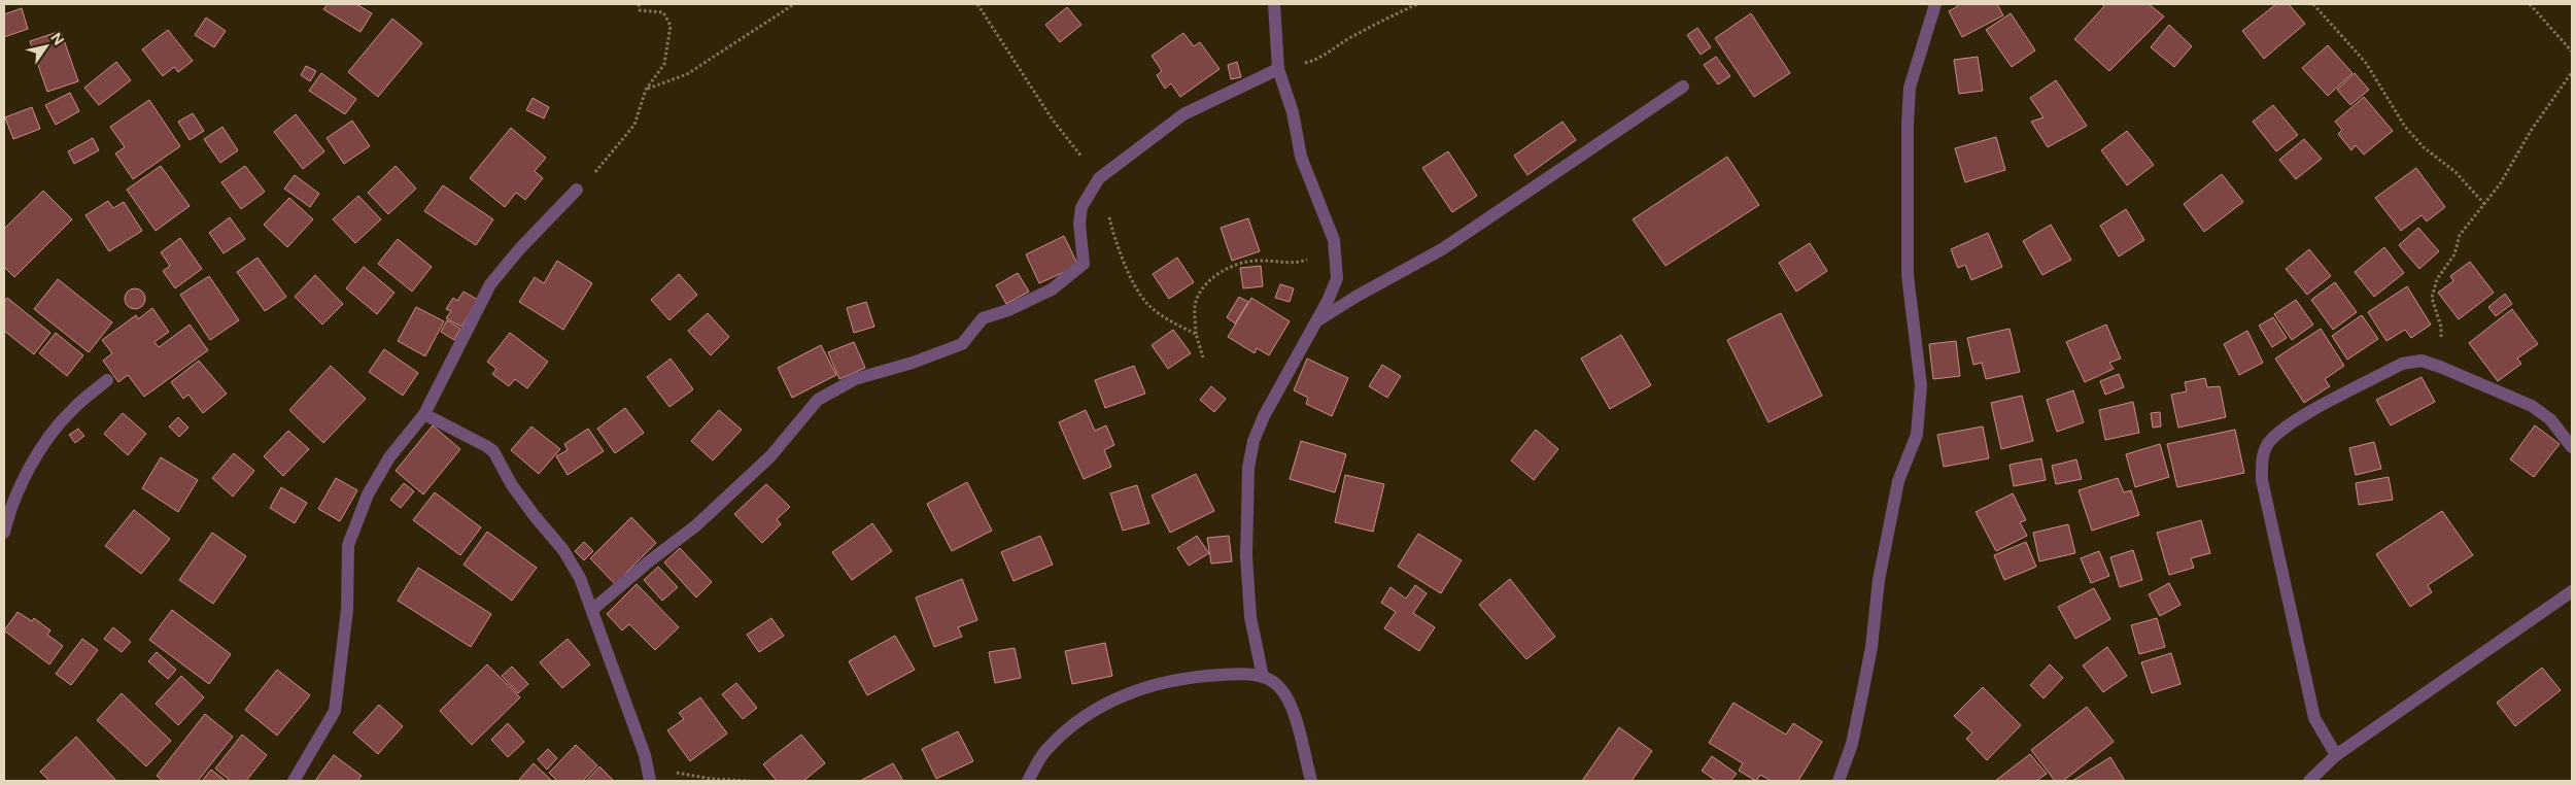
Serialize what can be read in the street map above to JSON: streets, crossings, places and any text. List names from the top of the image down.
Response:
{
  "north": "top right"
}
